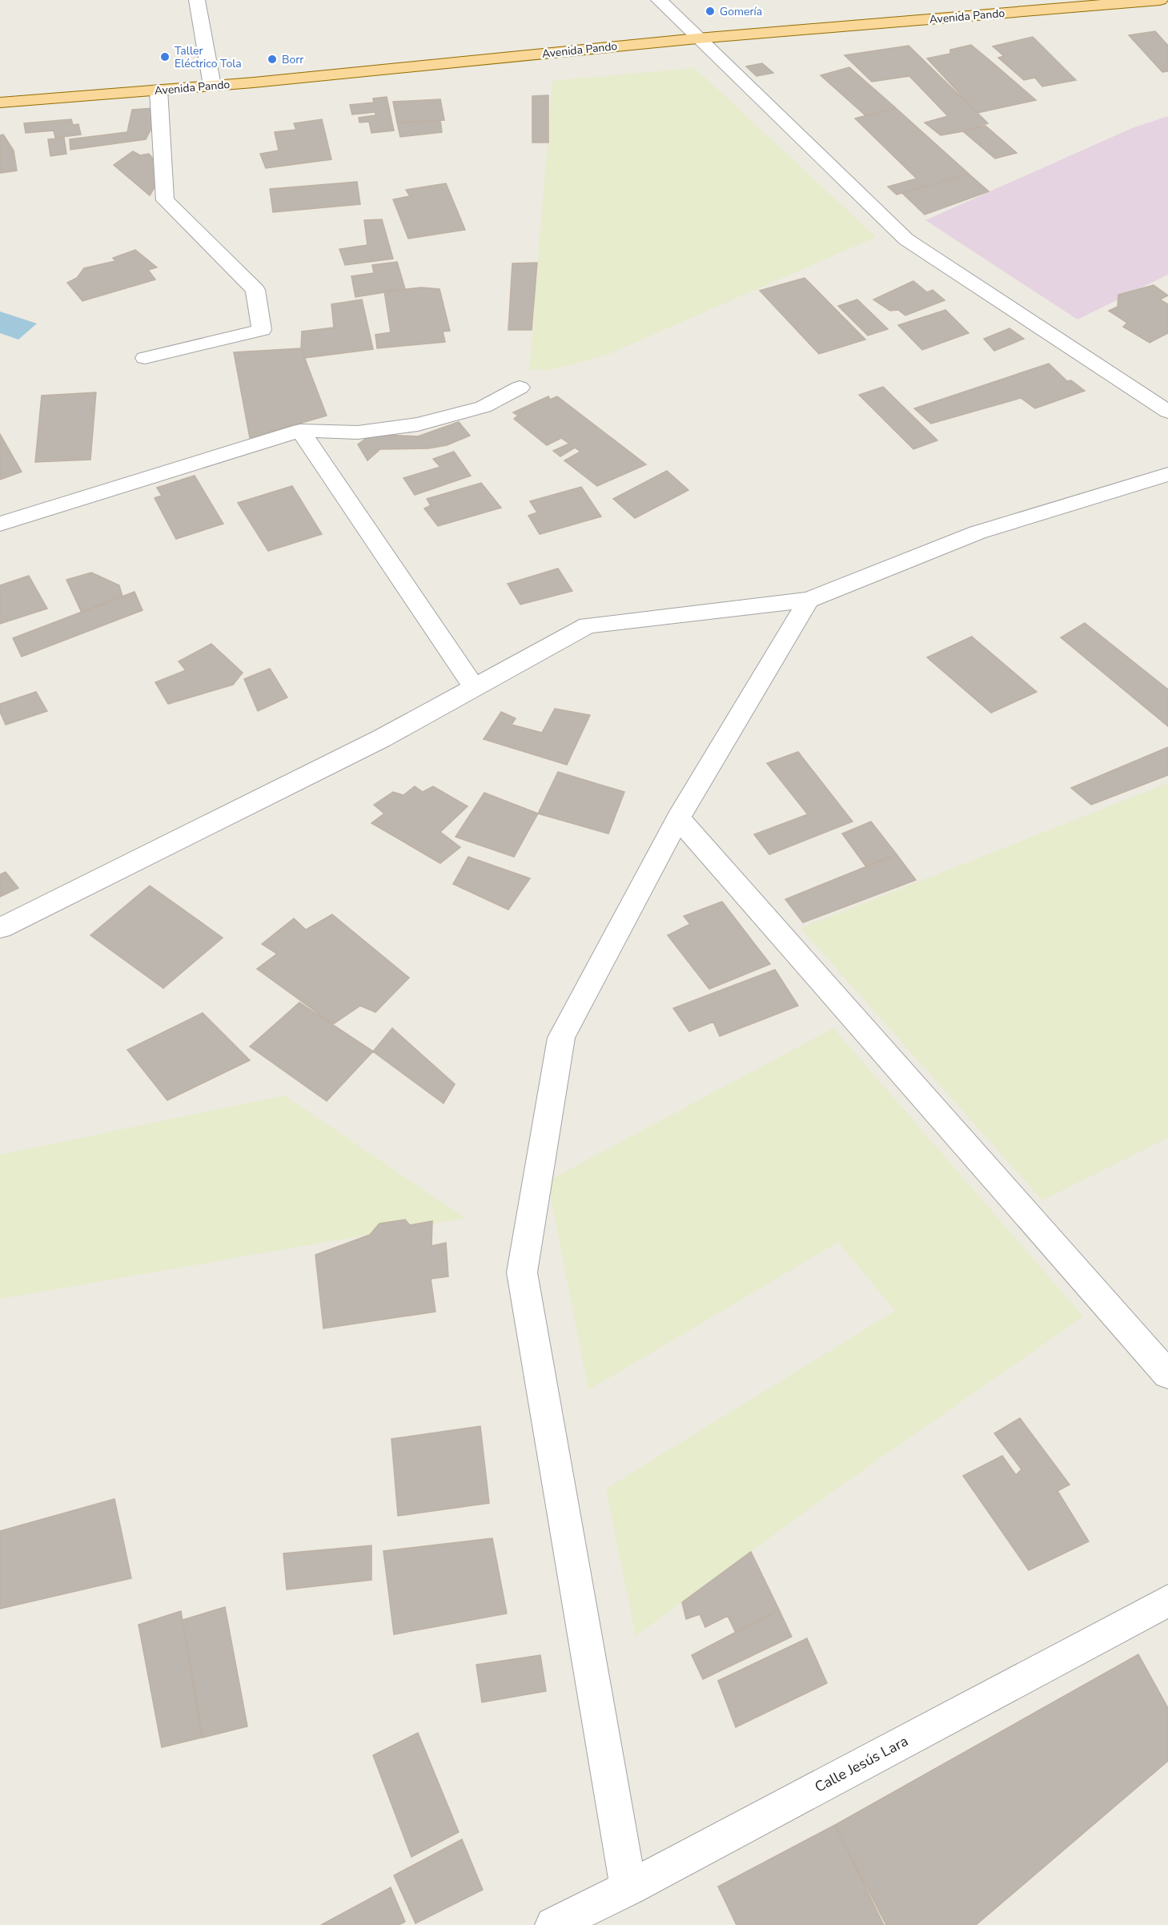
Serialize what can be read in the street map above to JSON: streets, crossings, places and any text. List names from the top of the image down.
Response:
{
  "streets": {
    "main road": ["Avenida Pando"],
    "street": ["Calle Jesús Lara"]
  },
  "places": ["Gomería", "Taller Eléctrico Tola", "Borr"]
}
